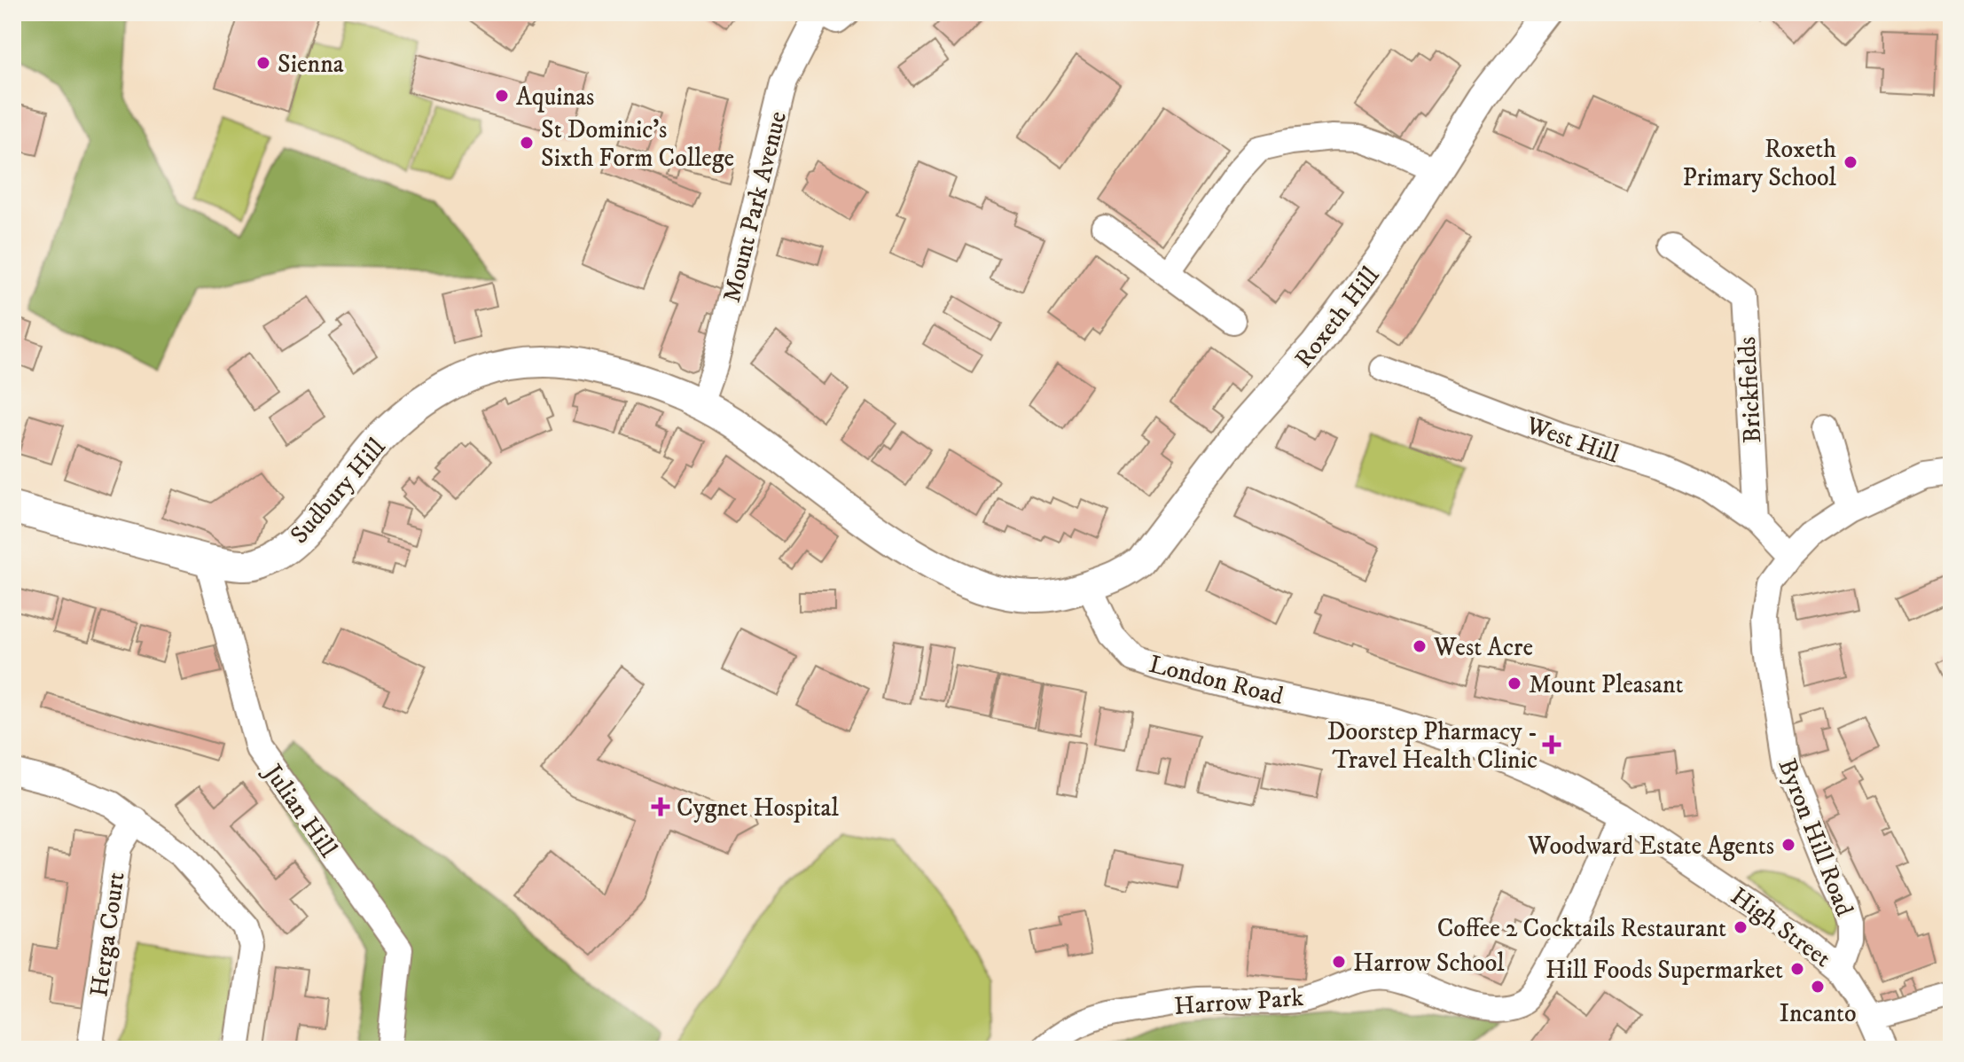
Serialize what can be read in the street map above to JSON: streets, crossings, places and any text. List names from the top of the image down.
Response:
{
  "streets": {
    "main road": ["Roxeth Hill", "Sudbury Hill"],
    "street": [
      "Mount Park Avenue",
      "Brickfields",
      "West Hill",
      "London Road",
      "Julian Hill",
      "Byron Hill Road",
      "High Street",
      "Herga Court",
      "Harrow Park"
    ]
  },
  "crossings": [
    ["Mount Park Avenue", "Sudbury Hill"],
    ["Roxeth Hill", "London Road"],
    ["Brickfields", "West Hill"],
    ["Sudbury Hill", "Julian Hill"],
    ["London Road", "High Street"],
    ["London Road", "Harrow Park"],
    ["Byron Hill Road", "High Street"]
  ],
  "places": {
    "other": [
      "Sienna",
      "Aquinas",
      "St Dominic's Sixth Form College",
      "Roxeth Primary School",
      "West Acre",
      "Mount Pleasant",
      "Woodward Estate Agents",
      "Coffee 2 Cocktails Restaurant",
      "Harrow School",
      "Hill Foods Supermarket",
      "Incanto"
    ],
    "health": ["Doorstep Pharmacy - Travel Health Clinic", "Cygnet Hospital"]
  }
}
